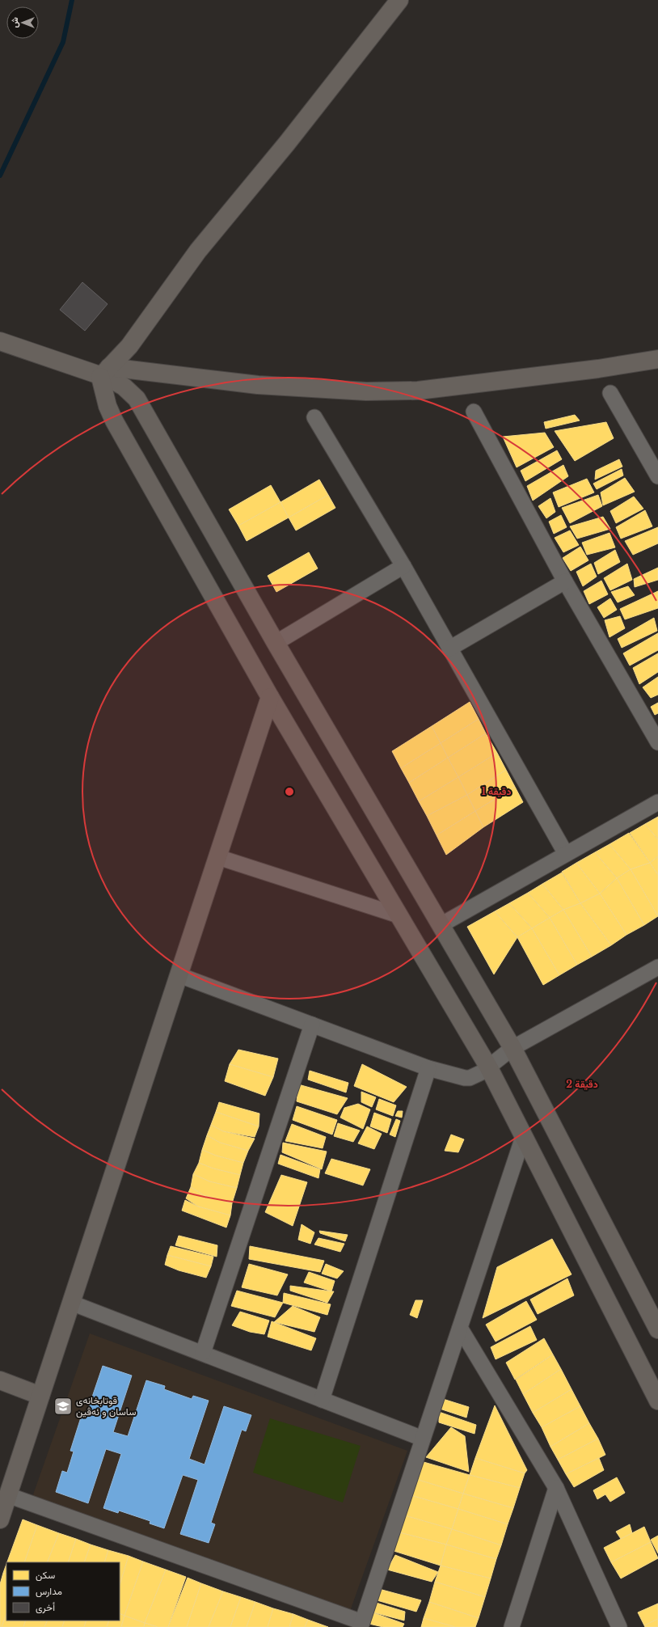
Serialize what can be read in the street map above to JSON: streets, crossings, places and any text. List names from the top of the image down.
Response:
{
  "places": {
    "school or university": ["قوتابخانەی ساسان و ئەڤین"]
  },
  "legend": ["سكن", "مدارس", "أخرى"],
  "north": "left",
  "rings": ["1 دقيقة", "2 دقيقة"]
}
